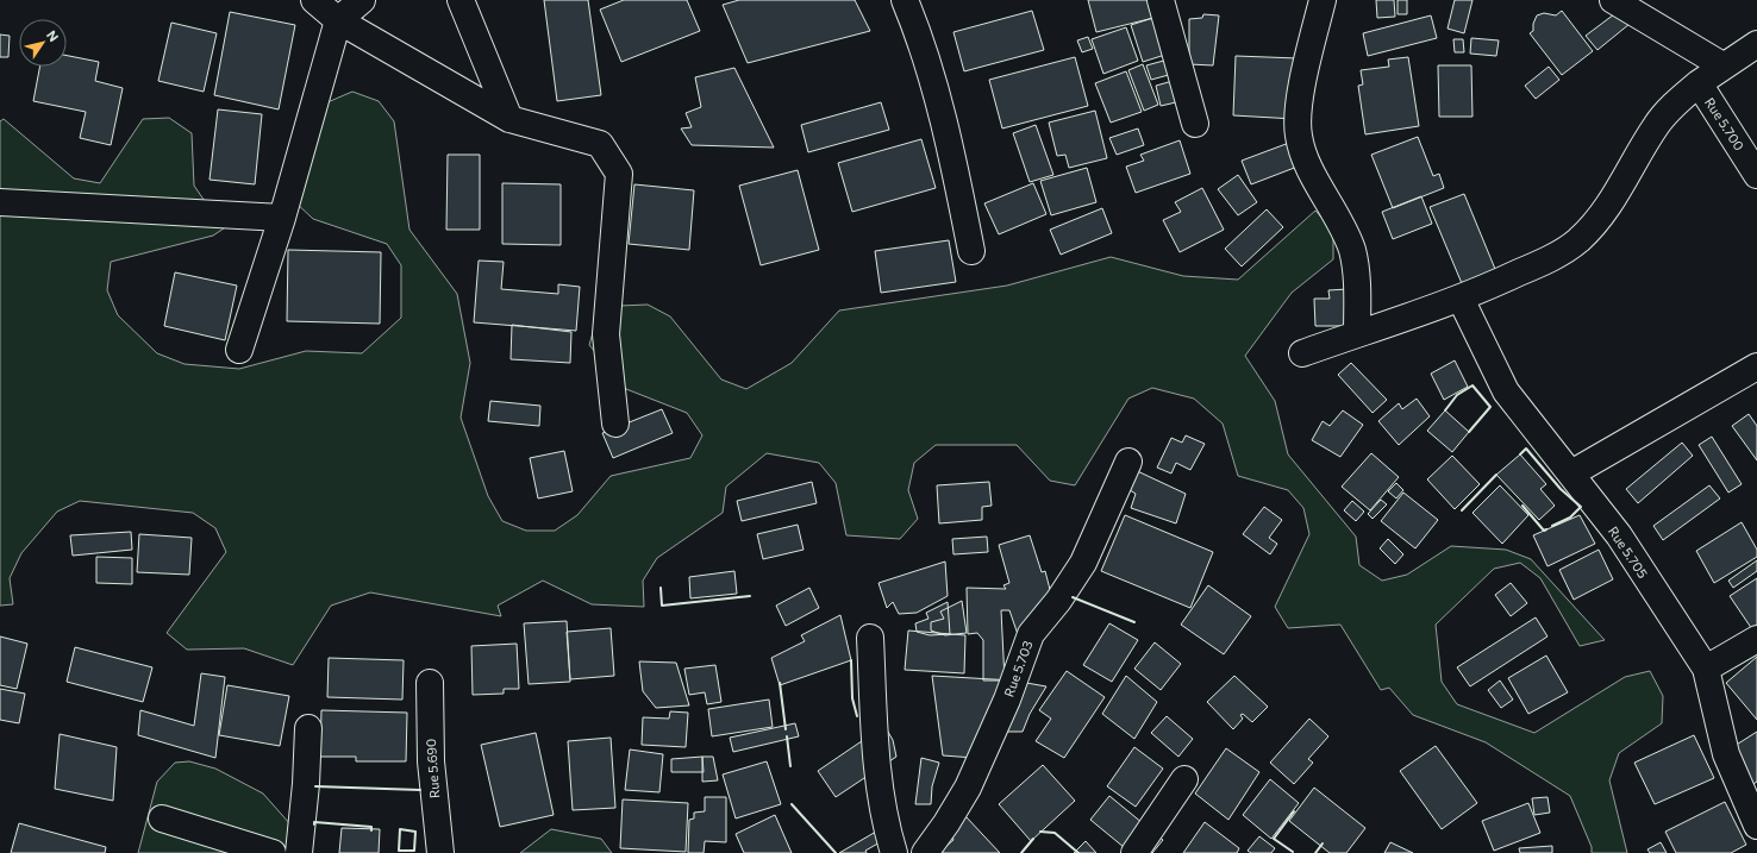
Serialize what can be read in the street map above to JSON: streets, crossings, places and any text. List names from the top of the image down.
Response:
{
  "streets": {
    "street": [
      "Rue 5.700",
      "Rue 5.705",
      "Rue 5.703",
      "Rue 5.690"
    ]
  },
  "north": "top right"
}
